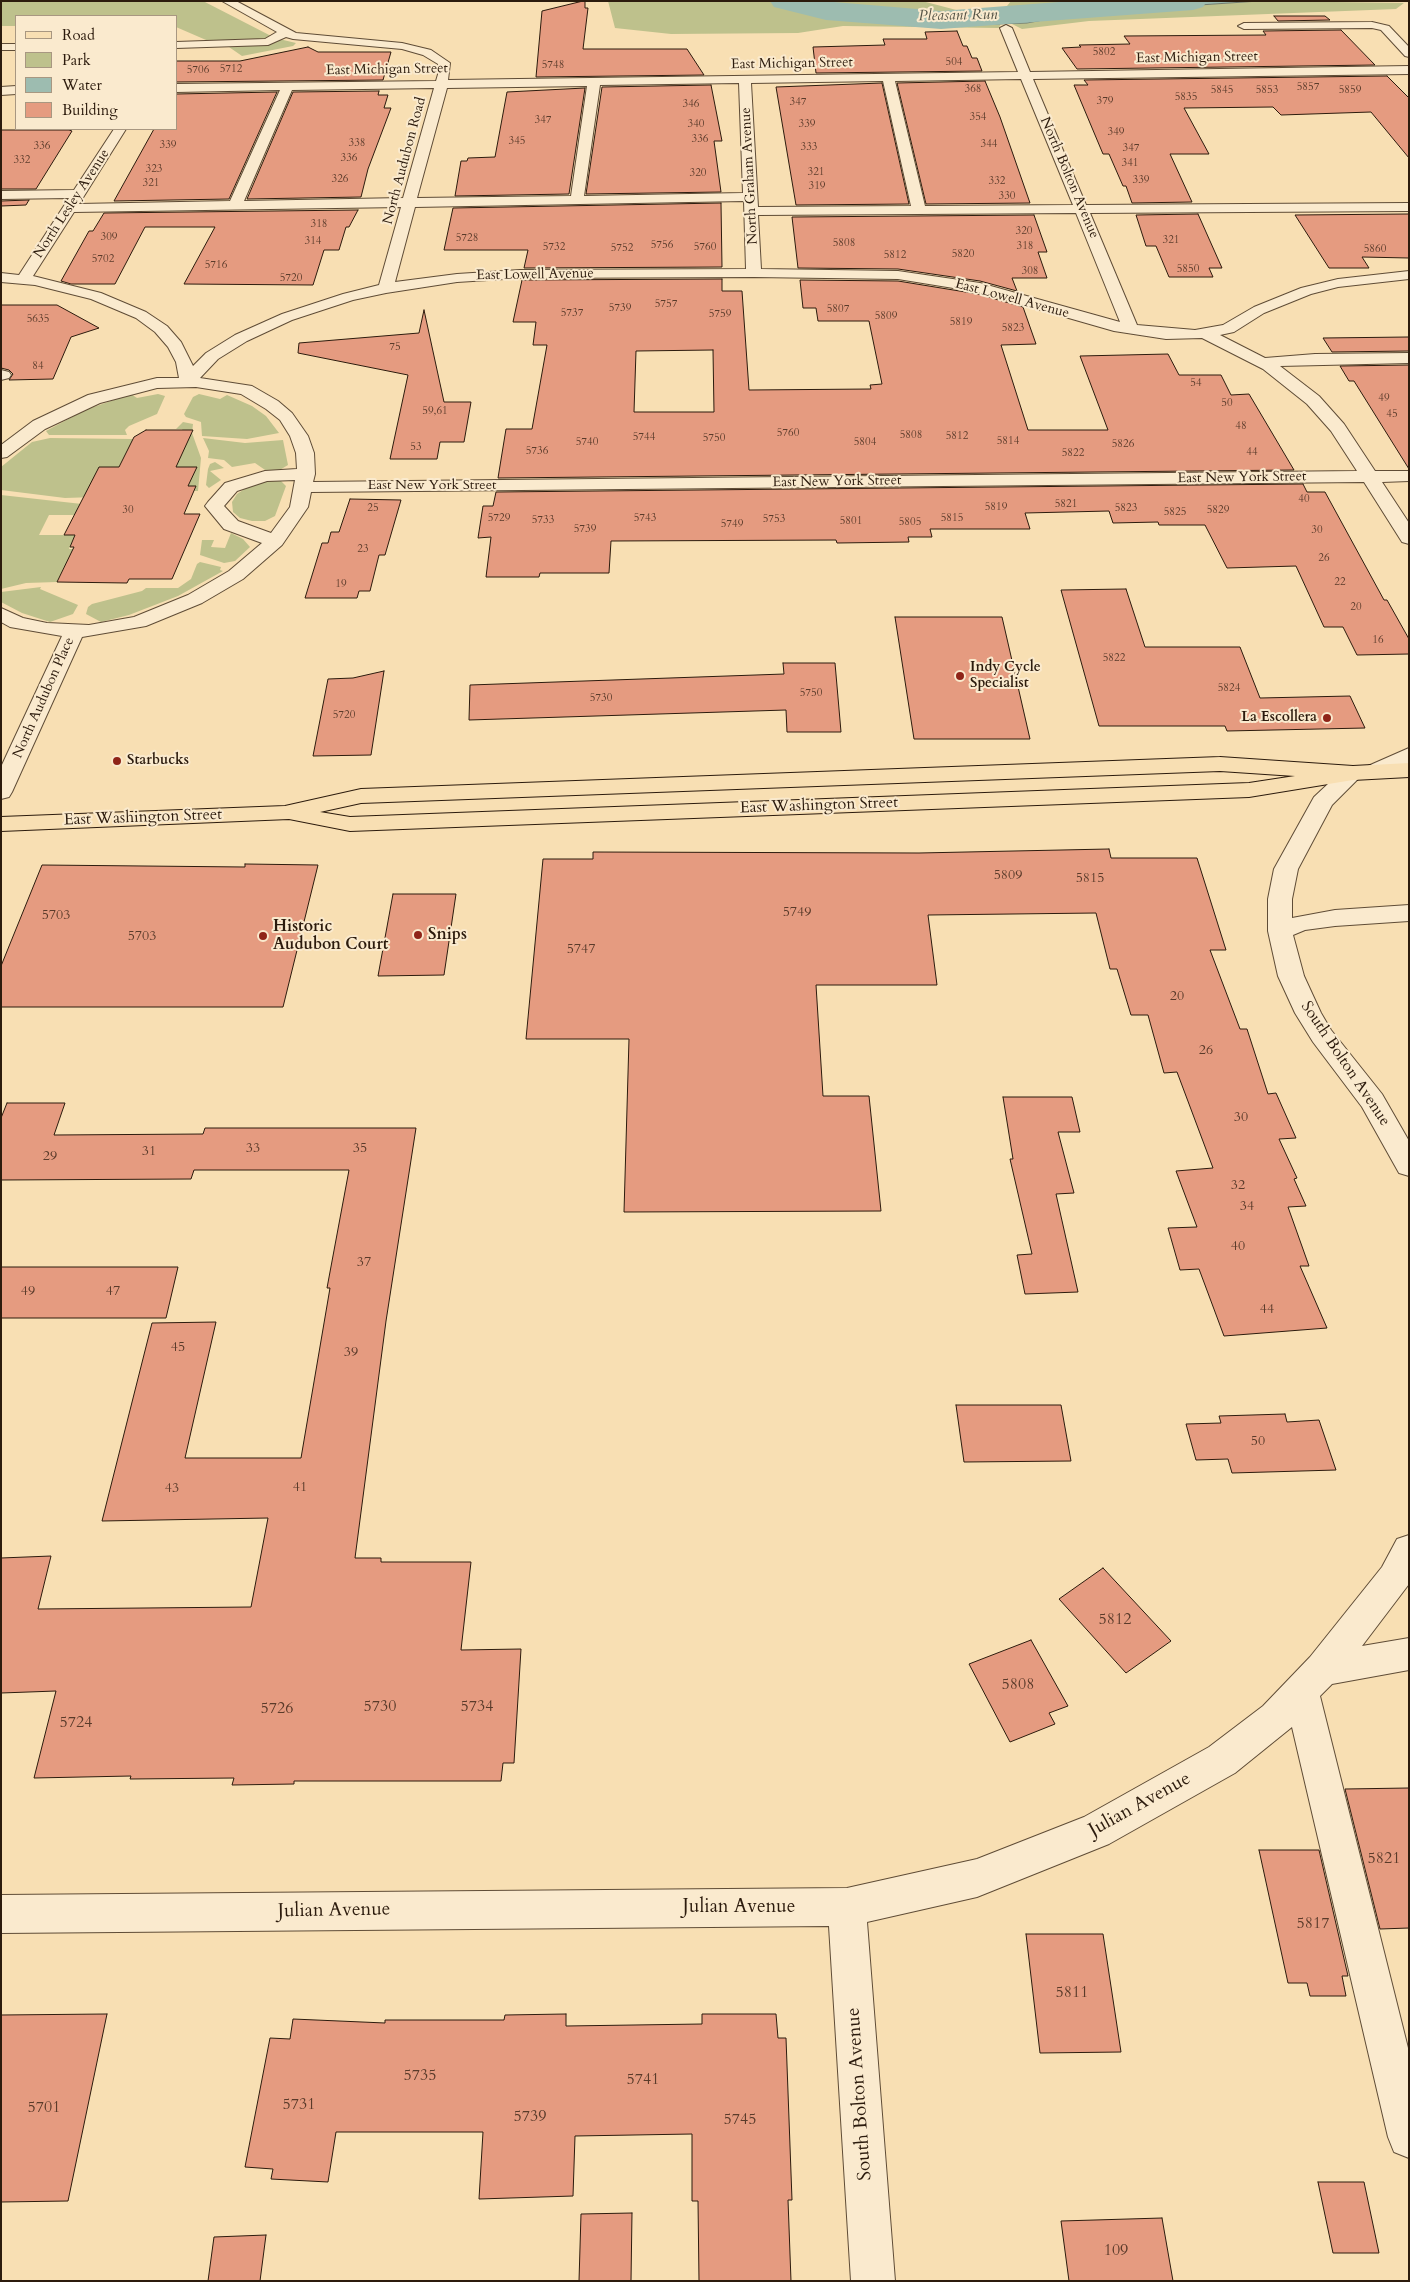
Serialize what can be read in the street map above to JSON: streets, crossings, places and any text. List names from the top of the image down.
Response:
{
  "streets": {
    "main road": ["East Washington Street"],
    "street": [
      "East Michigan Street",
      "North Audubon Road",
      "North Graham Avenue",
      "North Bolton Avenue",
      "North Lesley Avenue",
      "East Lowell Avenue",
      "East New York Street",
      "North Audubon Place",
      "South Bolton Avenue",
      "Julian Avenue"
    ]
  },
  "crossings": [
    ["East Michigan Street", "North Audubon Road"],
    ["East Michigan Street", "North Graham Avenue"],
    ["East Michigan Street", "North Bolton Avenue"],
    ["North Audubon Road", "East Lowell Avenue"],
    ["North Graham Avenue", "East Lowell Avenue"],
    ["North Bolton Avenue", "East Lowell Avenue"],
    ["East Lowell Avenue", "North Audubon Place"],
    ["East New York Street", "North Audubon Place"],
    ["East Washington Street", "South Bolton Avenue"],
    ["South Bolton Avenue", "Julian Avenue"]
  ],
  "water": ["Pleasant Run"],
  "places": [
    "Indy Cycle Specialist",
    "La Escollera",
    "Starbucks",
    "Snips",
    "Historic Audubon Court"
  ],
  "house_numbers": [
    "5802",
    "504",
    "5748",
    "5712",
    "5706",
    "5857",
    "368",
    "5845",
    "5853",
    "5859",
    "5835",
    "379",
    "347",
    "346",
    "354",
    "347",
    "340",
    "339",
    "349",
    "336",
    "345",
    "338",
    "344",
    "339",
    "336",
    "333",
    "347",
    "336",
    "332",
    "341",
    "323",
    "321",
    "320",
    "326",
    "339",
    "332",
    "321",
    "319",
    "330",
    "318",
    "320",
    "309",
    "5728",
    "321",
    "314",
    "5808",
    "5756",
    "318",
    "5732",
    "5760",
    "5752",
    "5860",
    "5820",
    "5812",
    "5702",
    "5716",
    "5850",
    "308",
    "5720",
    "5757",
    "5739",
    "5807",
    "5737",
    "5759",
    "5809",
    "5635",
    "5819",
    "5823",
    "75",
    "84",
    "54",
    "49",
    "50",
    "59,61",
    "45",
    "48",
    "5760",
    "5808",
    "5812",
    "5744",
    "5750",
    "5814",
    "5740",
    "5804",
    "5826",
    "53",
    "5736",
    "44",
    "5822",
    "40",
    "5821",
    "5819",
    "25",
    "5823",
    "30",
    "5829",
    "5825",
    "5729",
    "5743",
    "5815",
    "5753",
    "5733",
    "5801",
    "5805",
    "5749",
    "5739",
    "30",
    "23",
    "26",
    "22",
    "19",
    "20",
    "16",
    "5822",
    "5824",
    "5750",
    "5730",
    "5720",
    "5809",
    "5815",
    "5749",
    "5703",
    "5703",
    "5747",
    "20",
    "26",
    "30",
    "33",
    "35",
    "31",
    "29",
    "32",
    "34",
    "40",
    "37",
    "49",
    "47",
    "44",
    "45",
    "39",
    "50",
    "41",
    "43",
    "5812",
    "5808",
    "5730",
    "5734",
    "5726",
    "5724",
    "5821",
    "5817",
    "5811",
    "5735",
    "5741",
    "5731",
    "5701",
    "5739",
    "5745",
    "109"
  ],
  "legend": [
    "Road",
    "Park",
    "Water",
    "Building"
  ]
}
